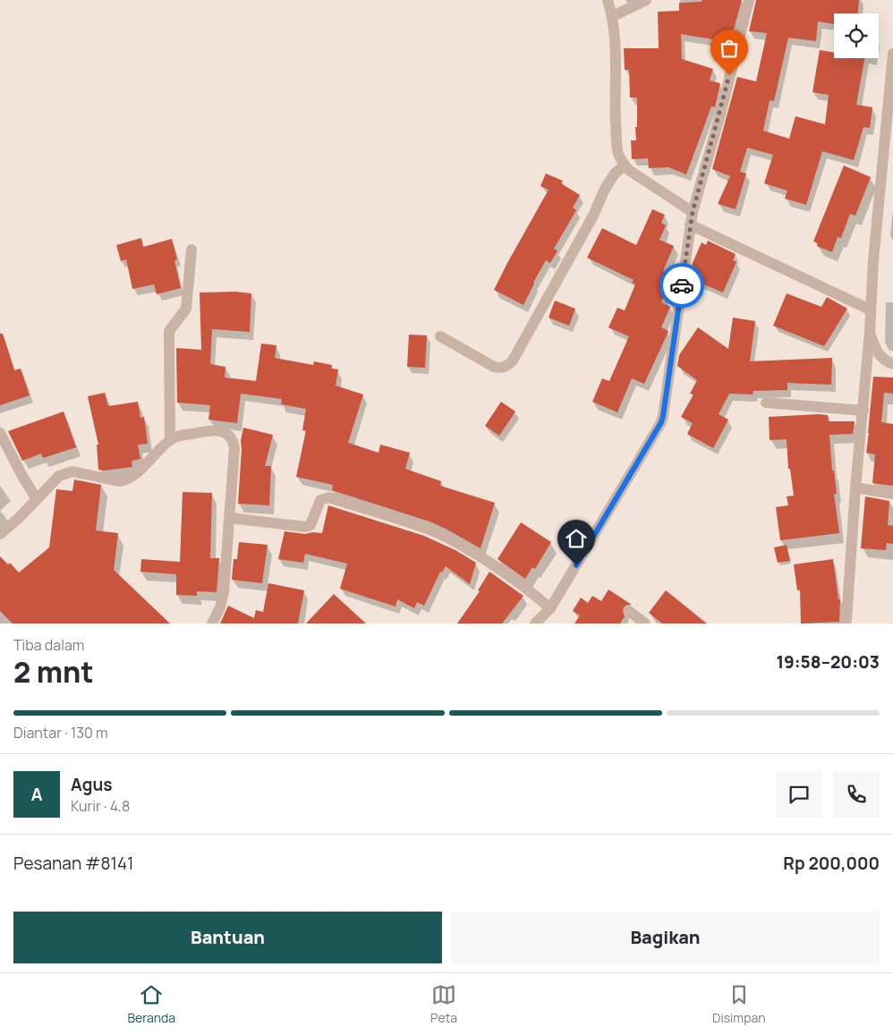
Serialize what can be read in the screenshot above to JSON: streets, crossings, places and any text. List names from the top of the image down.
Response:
{
  "page": {
    "heading": ["2 mnt", "Tiba dalam", "19:58–20:03"],
    "panel": [
      "Agus",
      "Kurir · 4.8",
      "Pesanan #8141",
      "Rp 200,000"
    ],
    "bar": "Diantar · 130 m",
    "round": "A",
    "buttons": ["Bantuan", "Bagikan"],
    "tabs": ["Beranda", "Peta", "Disimpan"]
  }
}
